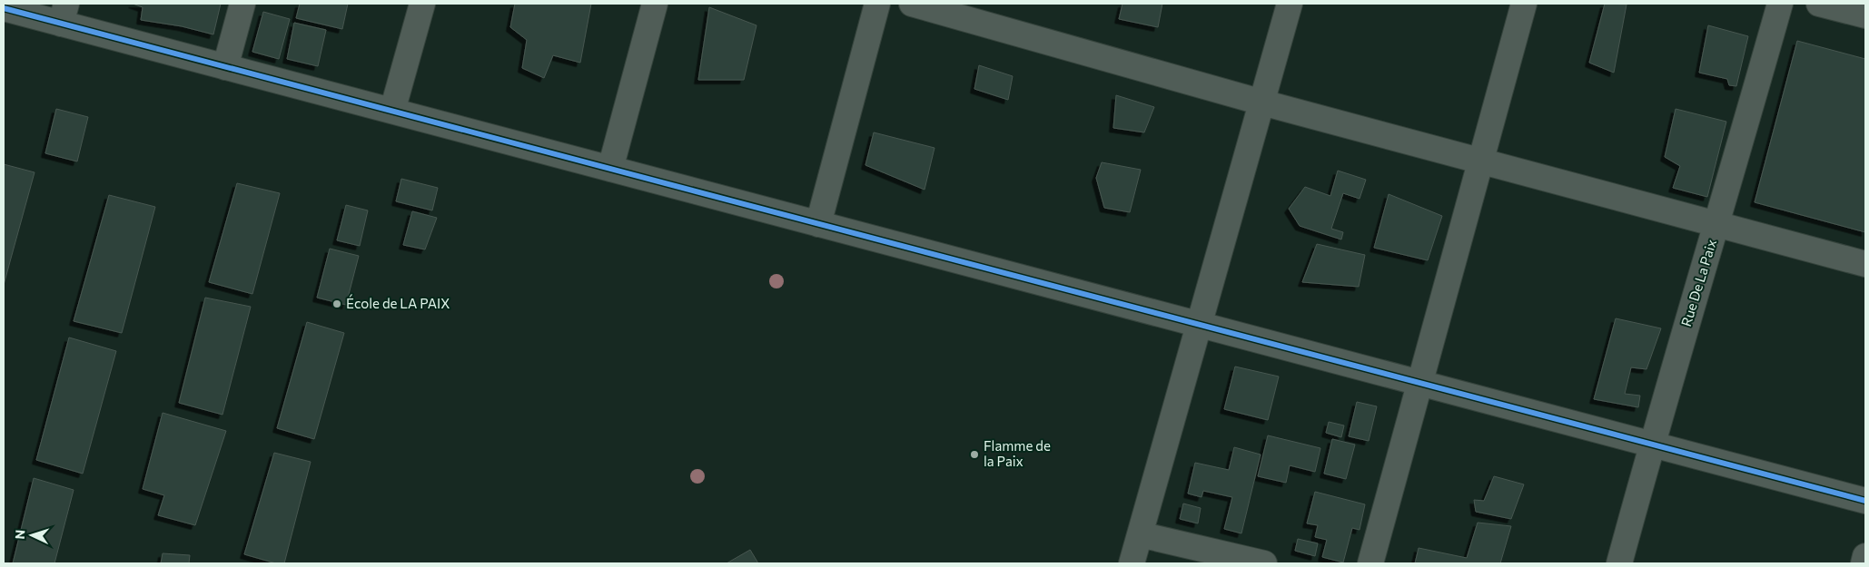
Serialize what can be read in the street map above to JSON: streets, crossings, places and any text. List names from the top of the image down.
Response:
{
  "streets": {
    "street": ["Rue De La Paix"]
  },
  "places": ["École de LA PAIX", "Flamme de la Paix"],
  "north": "left"
}
